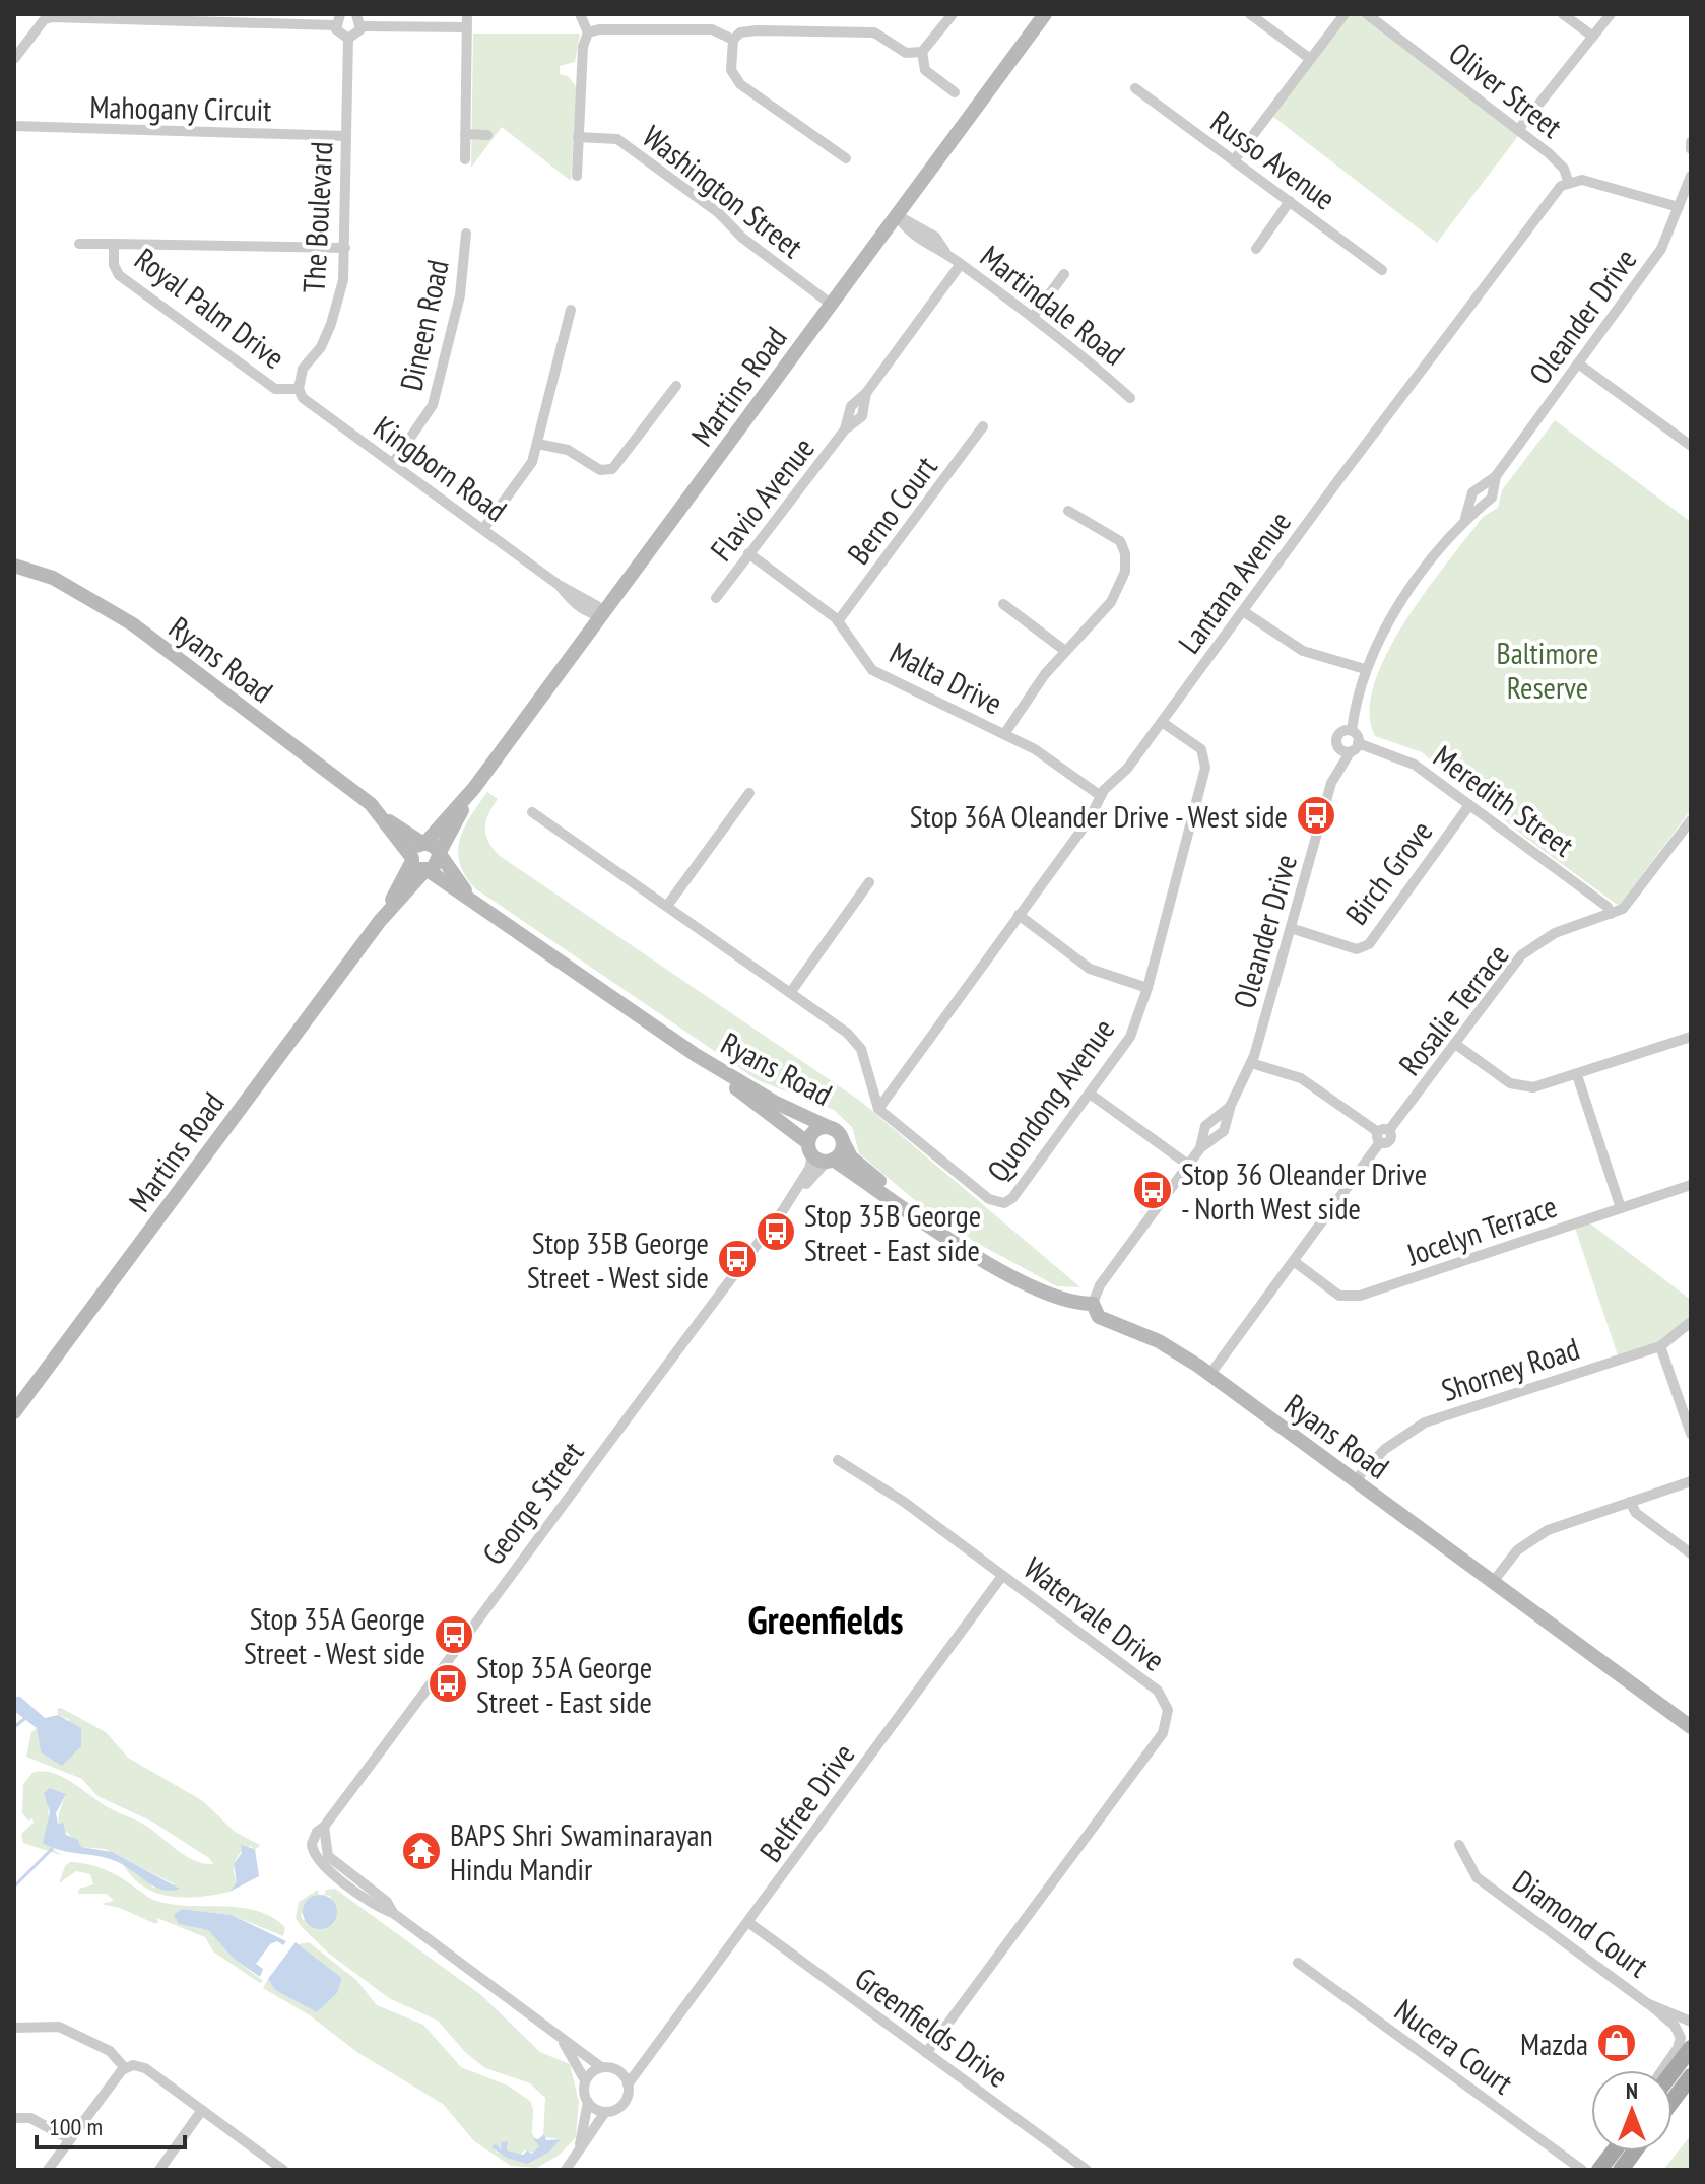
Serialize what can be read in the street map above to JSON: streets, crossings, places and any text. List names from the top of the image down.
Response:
{
  "streets": {
    "street": [
      "Oliver Street",
      "Mahogany Circuit",
      "Russo Avenue",
      "Washington Street",
      "The Boulevard",
      "Martindale Road",
      "Royal Palm Drive",
      "Oleander Drive",
      "Dineen Road",
      "Martins Road",
      "Kingborn Road",
      "Flavio Avenue",
      "Berno Court",
      "Lantana Avenue",
      "Ryans Road",
      "Malta Drive",
      "Meredith Street",
      "Birch Grove",
      "Rosalie Terrace",
      "Quondong Avenue",
      "Jocelyn Terrace",
      "Shorney Road",
      "George Street",
      "Watervale Drive",
      "Belfree Drive",
      "Diamond Court",
      "Greenfields Drive",
      "Nucera Court"
    ]
  },
  "crossings": [
    ["Oliver Street", "Lantana Avenue"],
    ["Mahogany Circuit", "The Boulevard"],
    ["Washington Street", "Martins Road"],
    ["The Boulevard", "Royal Palm Drive"],
    ["The Boulevard", "Kingborn Road"],
    ["Martindale Road", "Martins Road"],
    ["Martindale Road", "Flavio Avenue"],
    ["Royal Palm Drive", "Kingborn Road"],
    ["Oleander Drive", "Ryans Road"],
    ["Oleander Drive", "Meredith Street"],
    ["Oleander Drive", "Birch Grove"],
    ["Dineen Road", "Kingborn Road"],
    ["Martins Road", "Kingborn Road"],
    ["Martins Road", "Ryans Road"],
    ["Flavio Avenue", "Malta Drive"],
    ["Berno Court", "Malta Drive"],
    ["Lantana Avenue", "Malta Drive"],
    ["Lantana Avenue", "Quondong Avenue"],
    ["Ryans Road", "Rosalie Terrace"],
    ["Ryans Road", "Shorney Road"],
    ["Ryans Road", "George Street"],
    ["Meredith Street", "Birch Grove"],
    ["Meredith Street", "Rosalie Terrace"],
    ["Rosalie Terrace", "Jocelyn Terrace"],
    ["George Street", "Belfree Drive"],
    ["Watervale Drive", "Belfree Drive"],
    ["Watervale Drive", "Greenfields Drive"],
    ["Belfree Drive", "Greenfields Drive"]
  ],
  "districts": ["Greenfields"],
  "parks": ["Baltimore Reserve"],
  "places": {
    "bus stop": [
      "Stop 36A Oleander Drive - West side",
      "Stop 36 Oleander Drive - North West side",
      "Stop 35B George Street - East side",
      "Stop 35B George Street - West side",
      "Stop 35A George Street - West side",
      "Stop 35A George Street - East side"
    ],
    "temple": ["BAPS Shri Swaminarayan Hindu Mandir"],
    "shop": ["Mazda"]
  },
  "scale_bar": "100 m",
  "north": "top"
}
